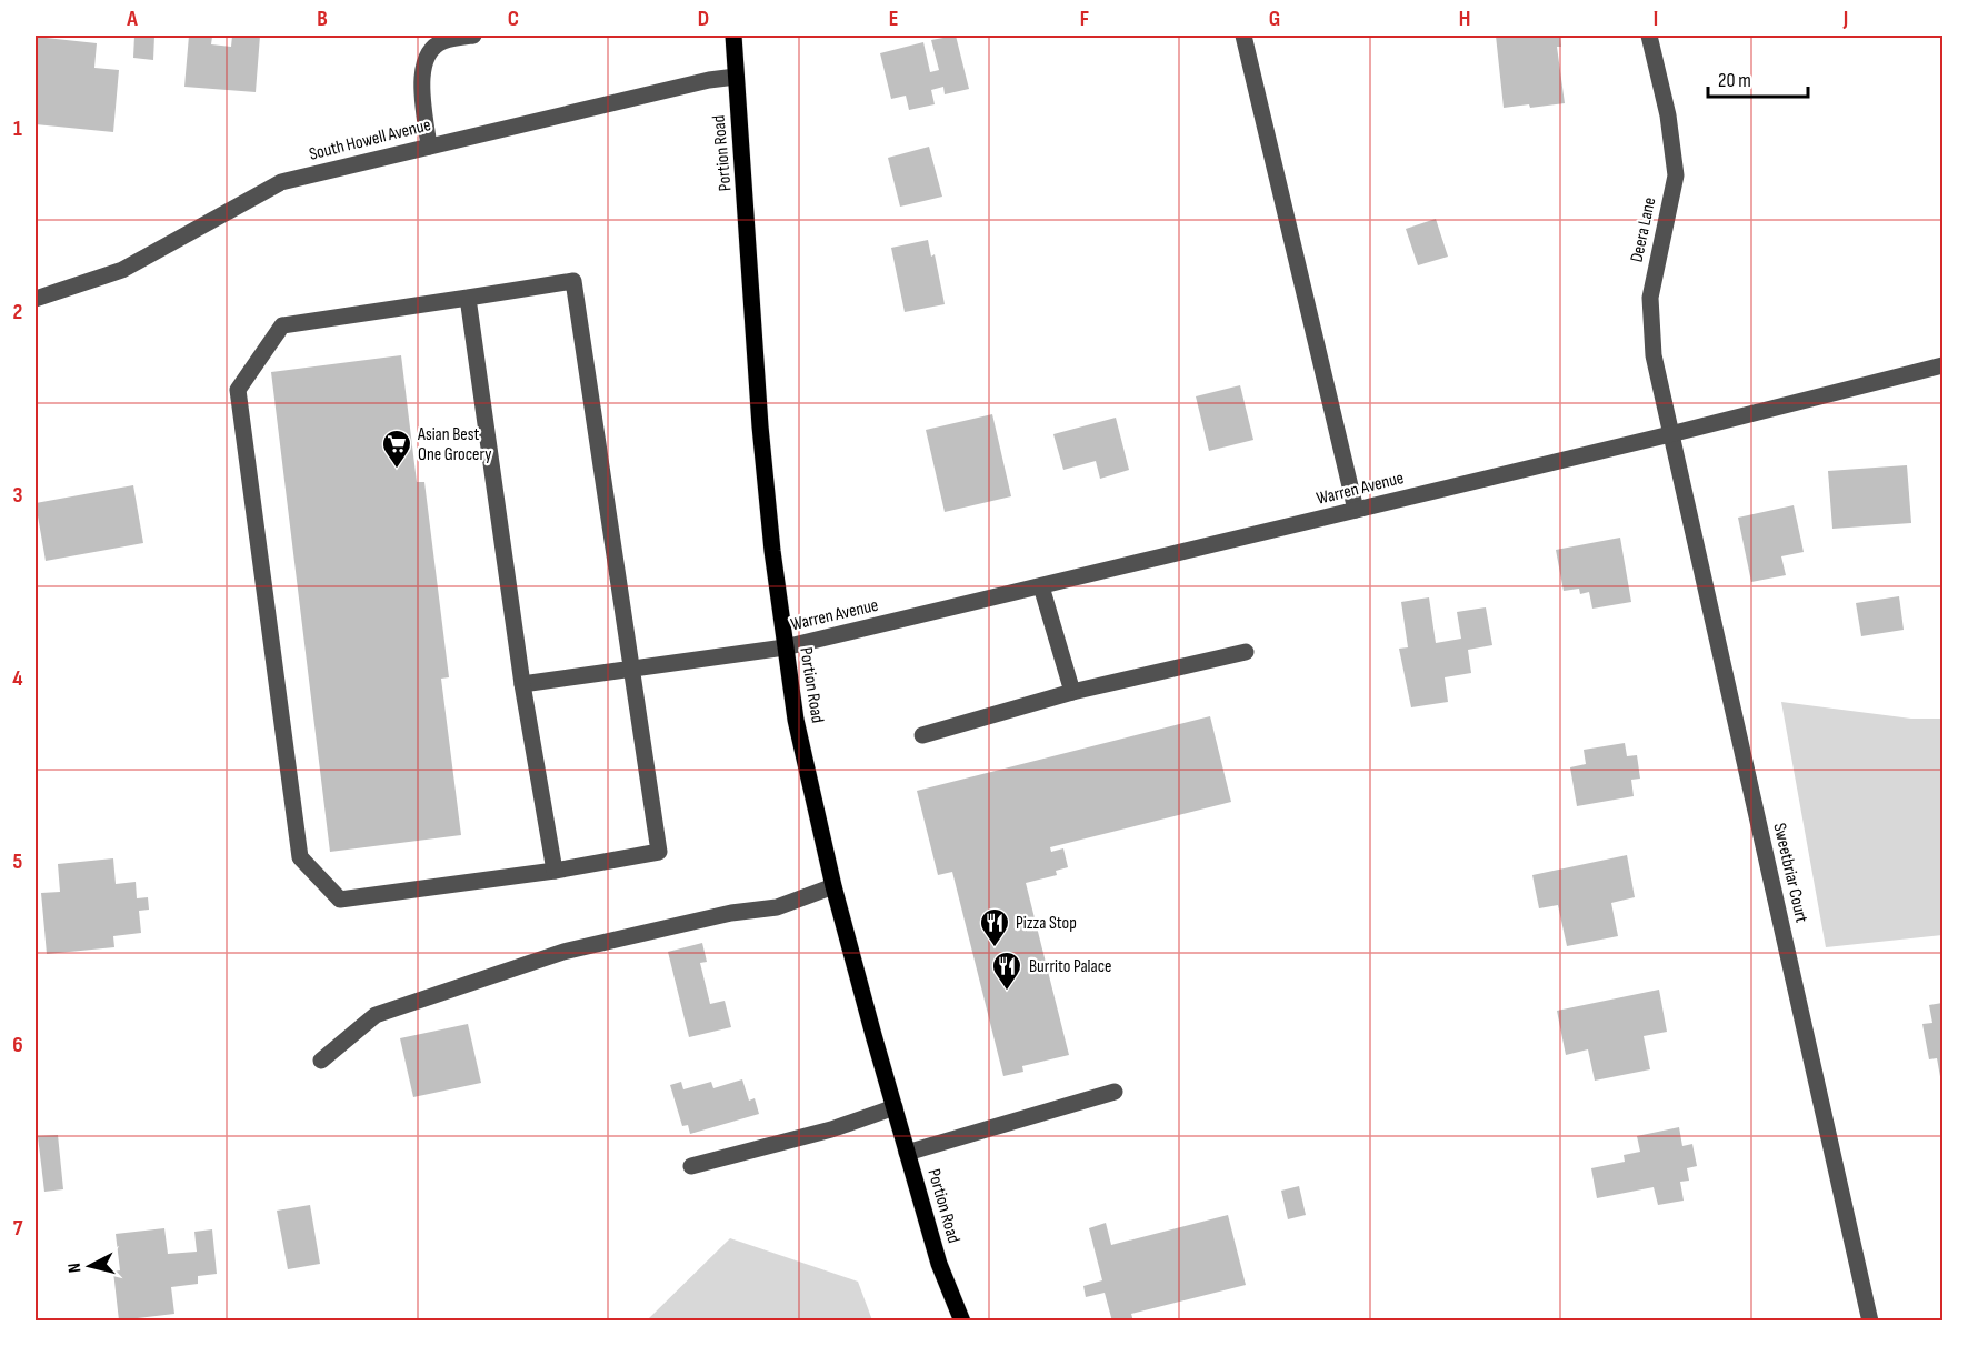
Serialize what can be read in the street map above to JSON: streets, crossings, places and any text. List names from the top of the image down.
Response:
{
  "streets": {
    "main road": ["Portion Road"],
    "street": [
      "South Howell Avenue",
      "Deera Lane",
      "Warren Avenue",
      "Sweetbriar Court"
    ]
  },
  "crossings": [
    ["South Howell Avenue", "Portion Road"],
    ["Portion Road", "Warren Avenue"],
    ["Deera Lane", "Warren Avenue"],
    ["Deera Lane", "Sweetbriar Court"],
    ["Warren Avenue", "Sweetbriar Court"]
  ],
  "places": {
    "supermarket": ["Asian Best One Grocery"],
    "restaurant": ["Pizza Stop", "Burrito Palace"]
  },
  "scale_bar": "20 m",
  "north": "left",
  "grid": {
    "columns": [
      "A",
      "B",
      "C",
      "D",
      "E",
      "F",
      "G",
      "H",
      "I",
      "J"
    ],
    "rows": [
      "1",
      "2",
      "3",
      "4",
      "5",
      "6",
      "7"
    ]
  }
}
